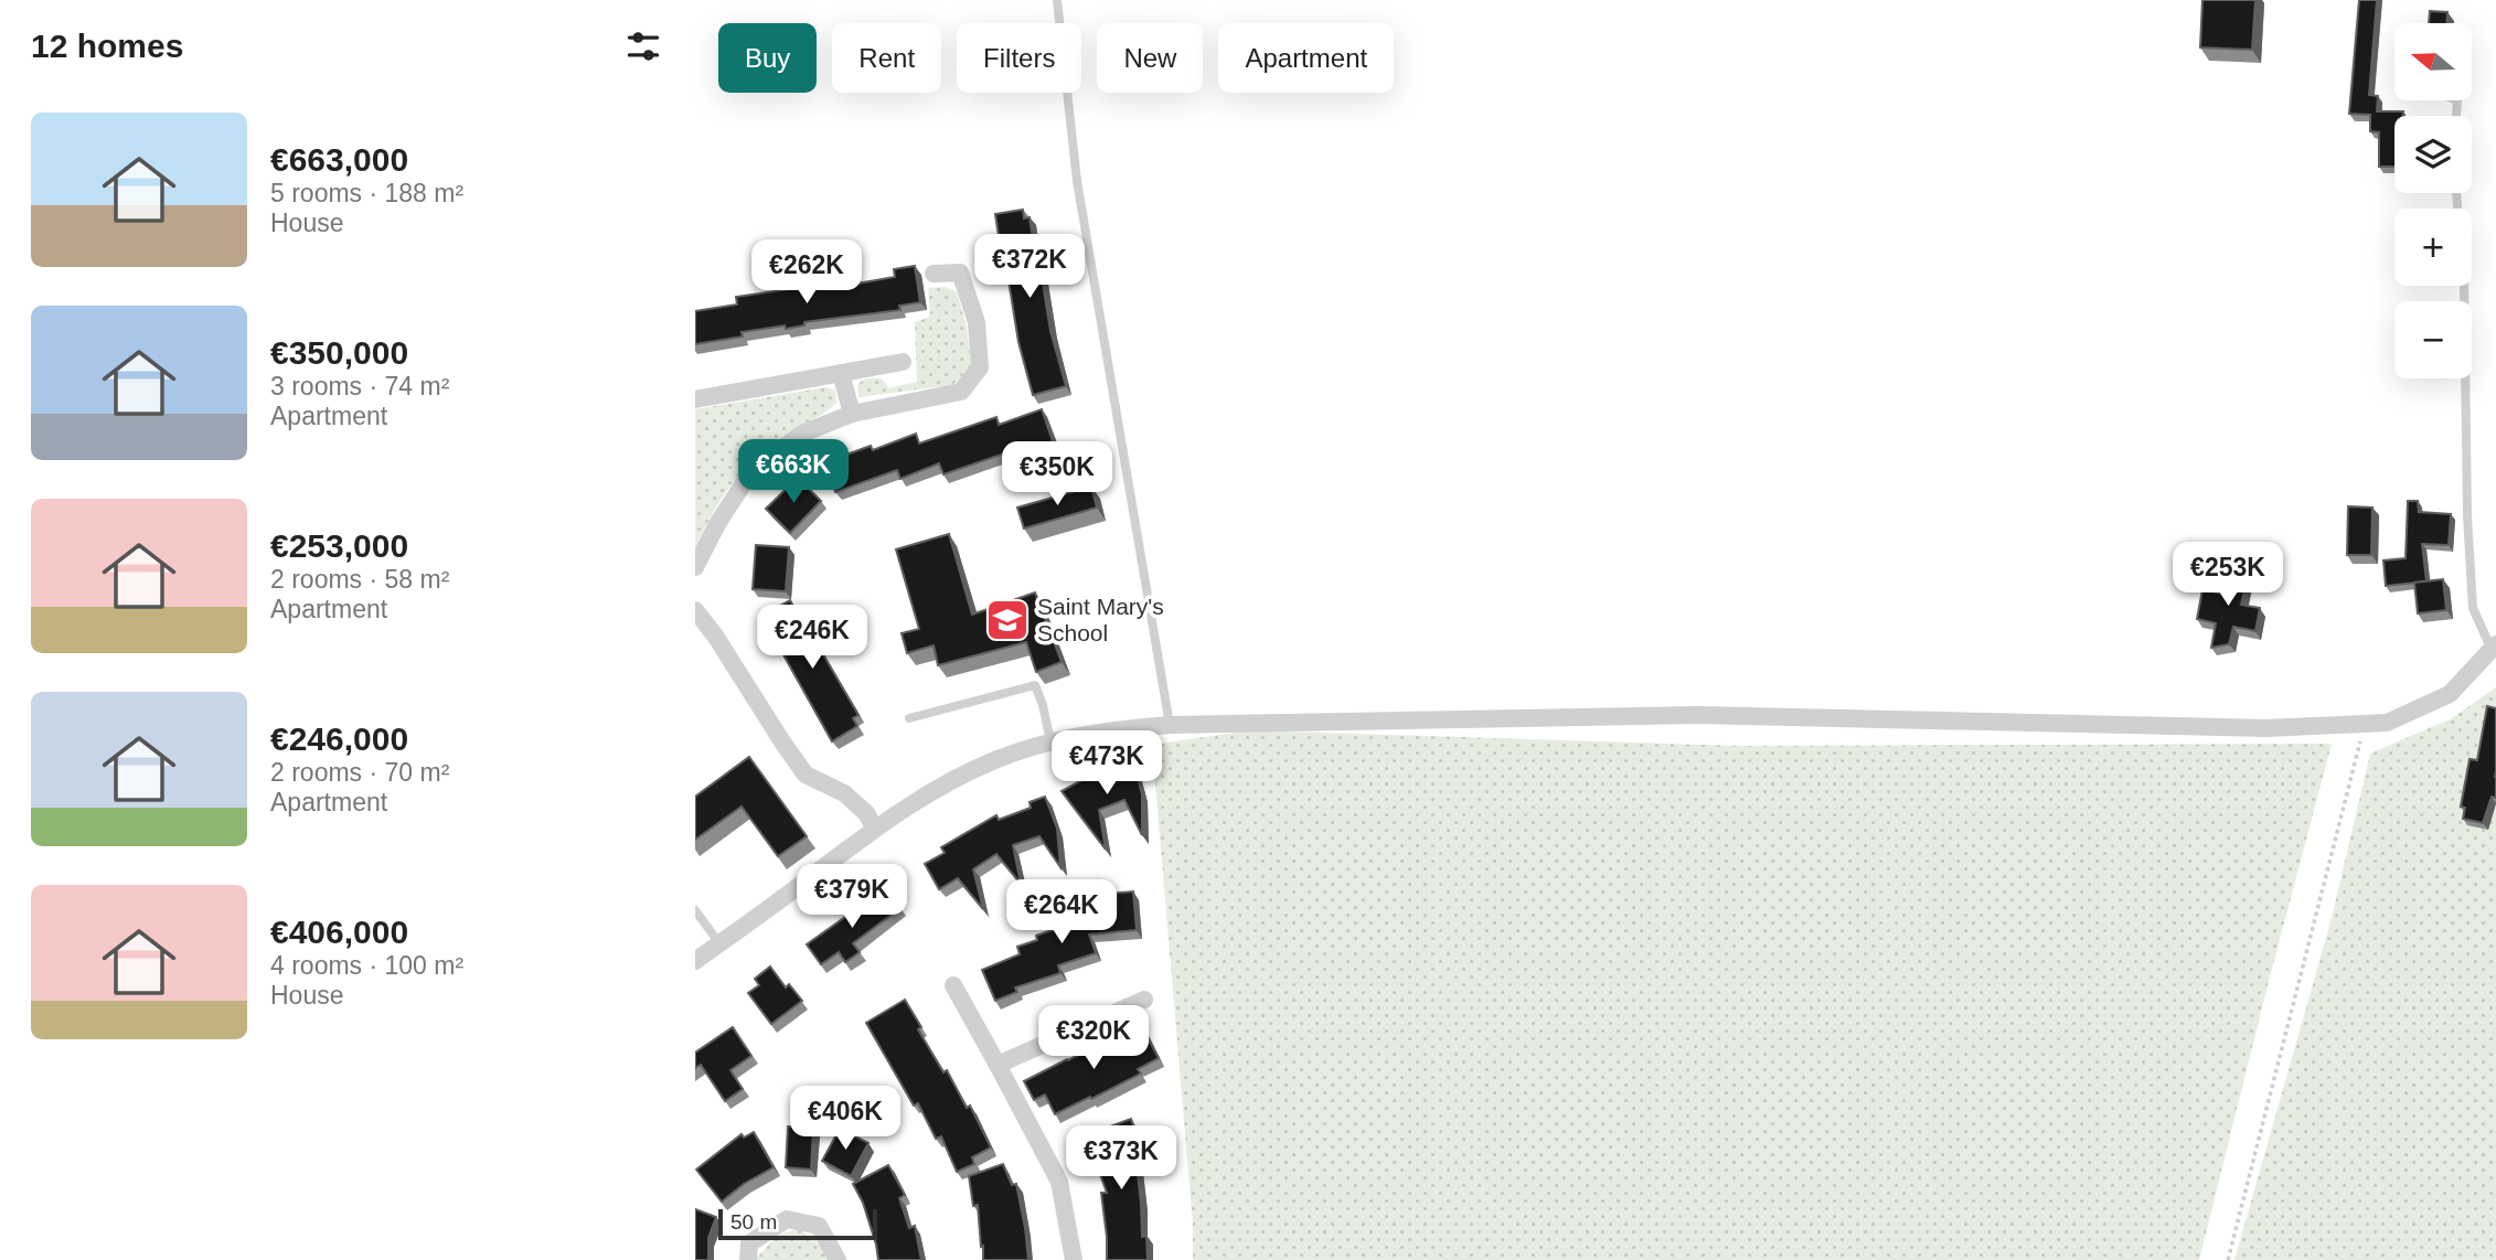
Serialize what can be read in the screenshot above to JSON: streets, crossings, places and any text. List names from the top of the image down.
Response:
{
  "places": {
    "school or university": ["Saint Mary's School"]
  },
  "scale_bar": "50 m",
  "north": "left",
  "page": {
    "heading": "12 homes",
    "map_buttons": ["+", "−"],
    "chip": [
      "Buy",
      "Rent",
      "Filters",
      "New",
      "Apartment"
    ],
    "list": [
      {
        "name": "€663,000",
        "note": "5 rooms · 188 m² · House"
      },
      {
        "name": "€350,000",
        "note": "3 rooms · 74 m² · Apartment"
      },
      {
        "name": "€253,000",
        "note": "2 rooms · 58 m² · Apartment"
      },
      {
        "name": "€246,000",
        "note": "2 rooms · 70 m² · Apartment"
      },
      {
        "name": "€406,000",
        "note": "4 rooms · 100 m² · House"
      }
    ],
    "price": [
      "€372K",
      "€262K",
      "€663K",
      "€350K",
      "€253K",
      "€246K",
      "€473K",
      "€379K",
      "€264K",
      "€320K",
      "€406K",
      "€373K"
    ],
    "scale": "50 m"
  }
}
